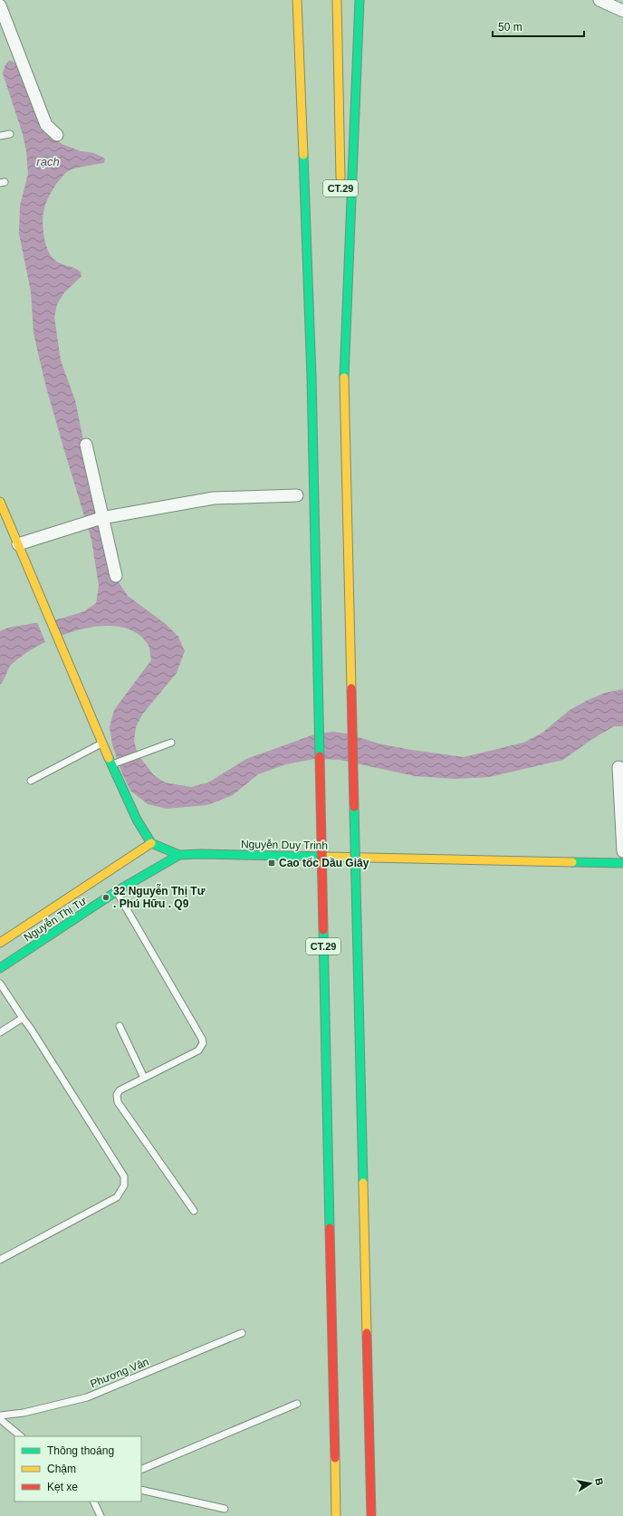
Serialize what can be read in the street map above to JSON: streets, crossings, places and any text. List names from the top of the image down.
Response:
{
  "streets": {
    "main road": ["CT.29", "Nguyễn Duy Trinh", "Nguyễn Thị Tư"],
    "lane": ["Phương Vân"]
  },
  "crossings": [
    ["Nguyễn Duy Trinh", "Nguyễn Thị Tư"]
  ],
  "water": ["rạch"],
  "places": {
    "transit": ["Cao tốc Dầu Giây"],
    "other": ["32 Nguyễn Thị Tư . Phú Hữu . Q9"]
  },
  "legend": ["Thông thoáng", "Chậm", "Kẹt xe"],
  "scale_bar": "50 m",
  "north": "right"
}
